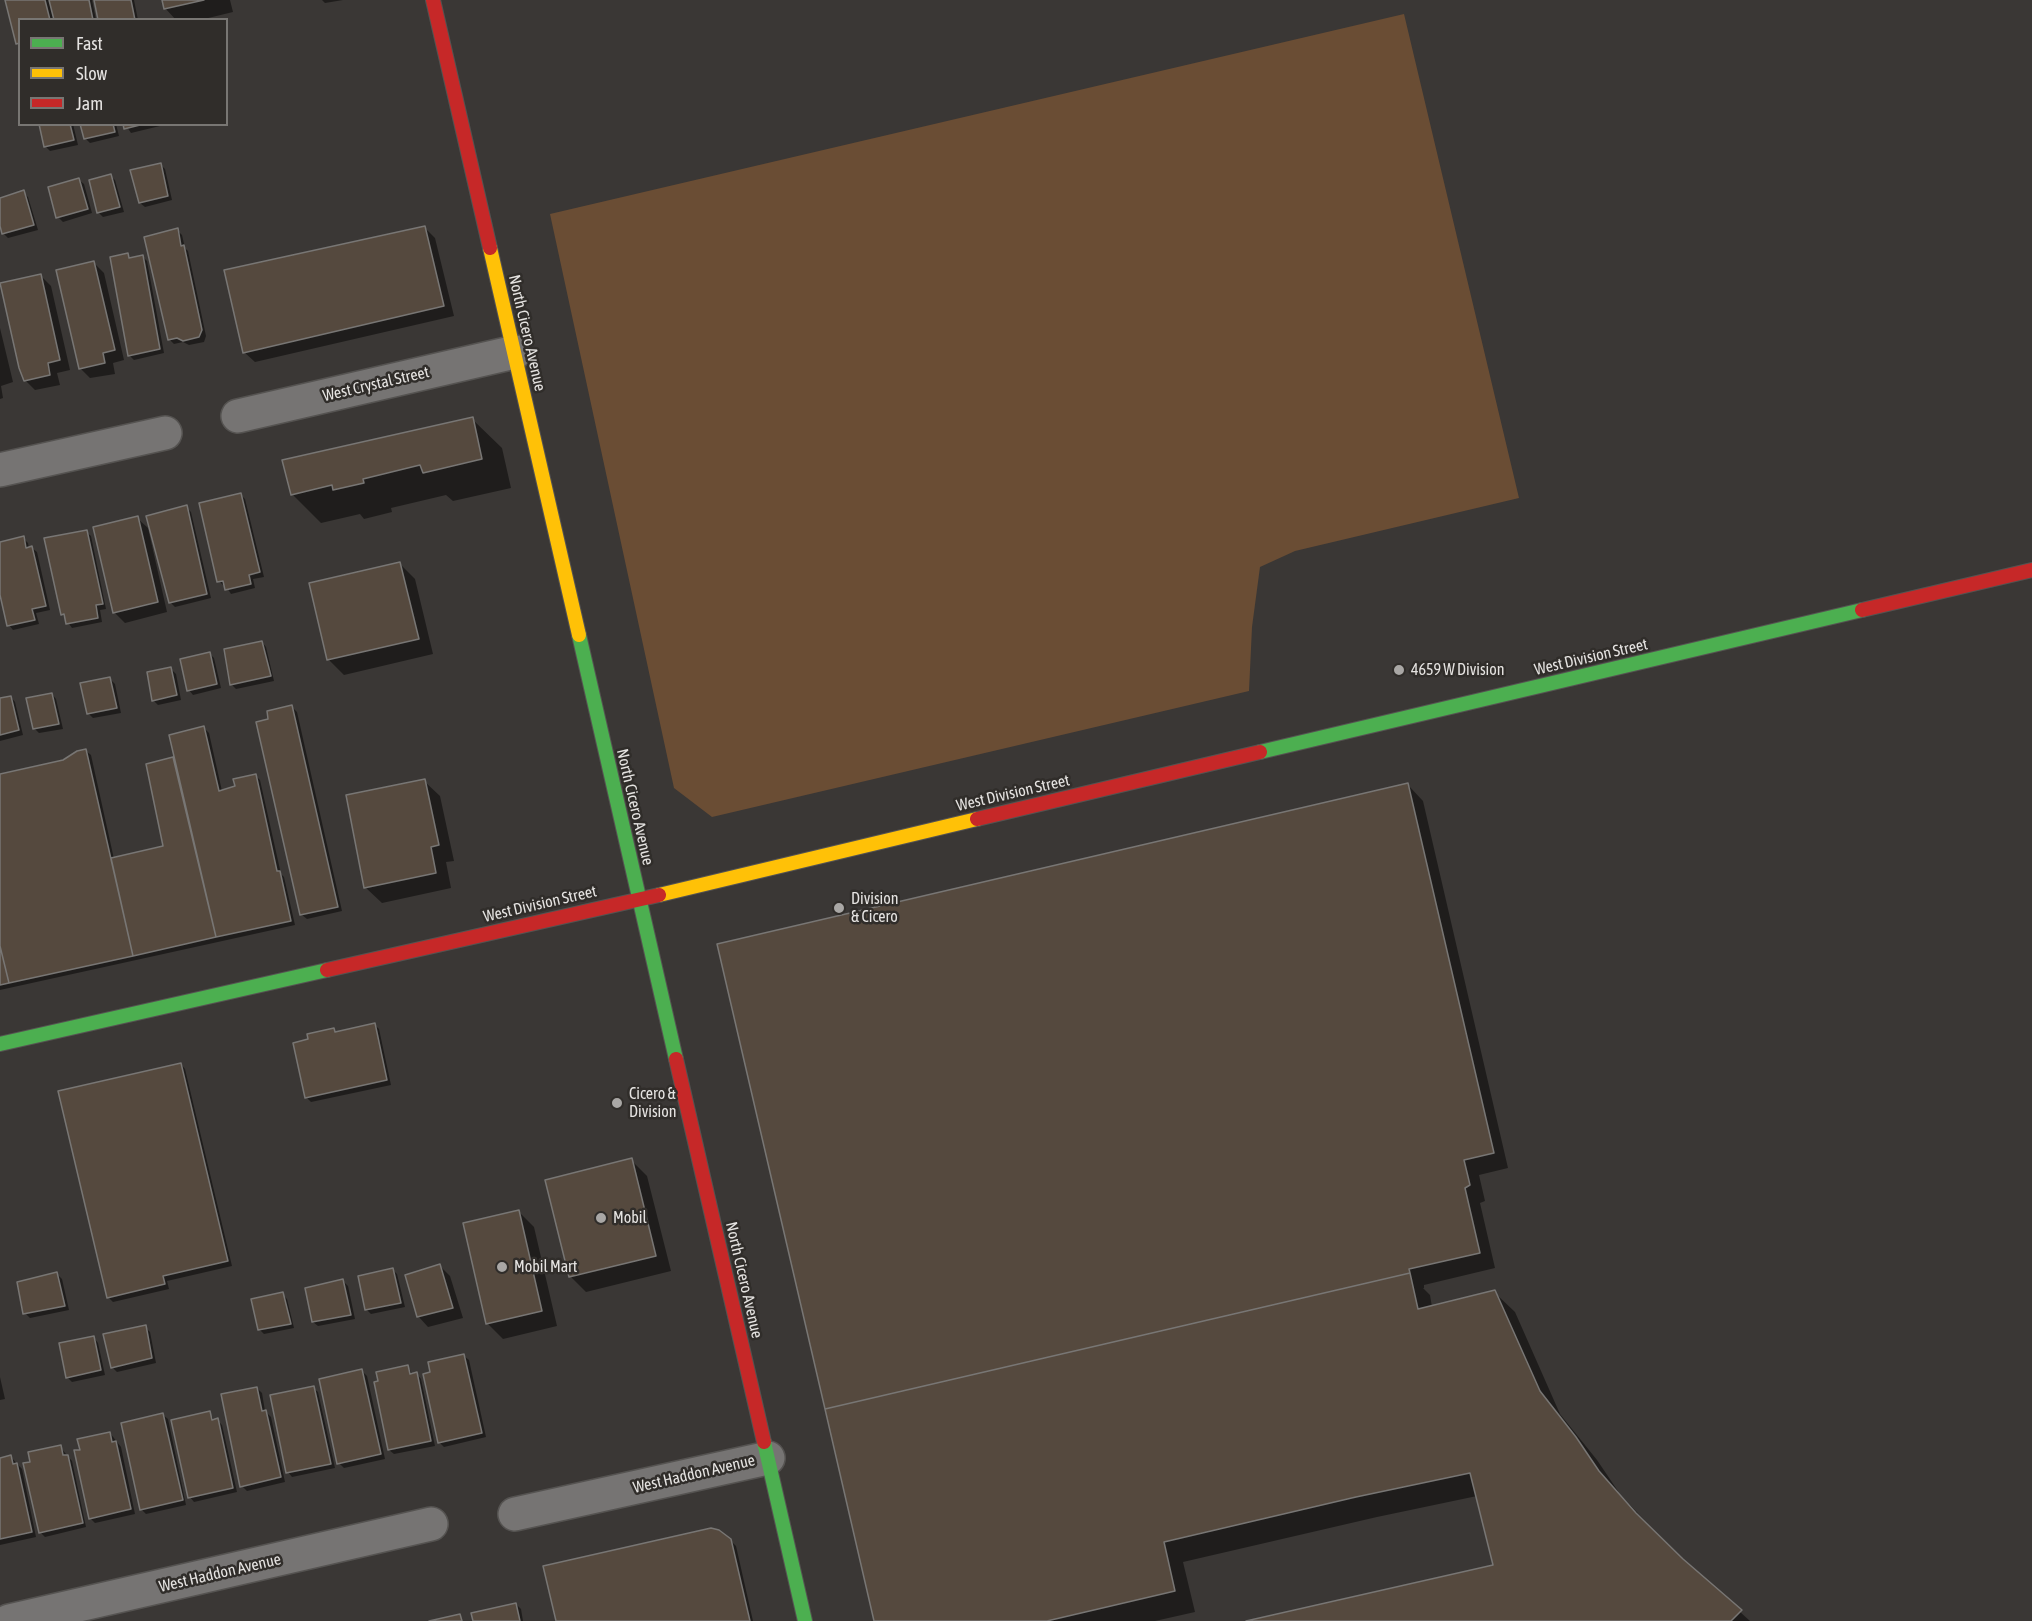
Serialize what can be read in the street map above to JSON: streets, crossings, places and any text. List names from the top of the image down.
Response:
{
  "streets": {
    "main road": ["North Cicero Avenue", "West Division Street"],
    "street": ["West Crystal Street", "West Haddon Avenue"]
  },
  "crossings": [
    ["North Cicero Avenue", "West Crystal Street"],
    ["North Cicero Avenue", "West Division Street"],
    ["North Cicero Avenue", "West Haddon Avenue"]
  ],
  "places": [
    "4659 W Division",
    "Division & Cicero",
    "Cicero & Division",
    "Mobil",
    "Mobil Mart"
  ],
  "legend": ["Fast", "Slow", "Jam"]
}
